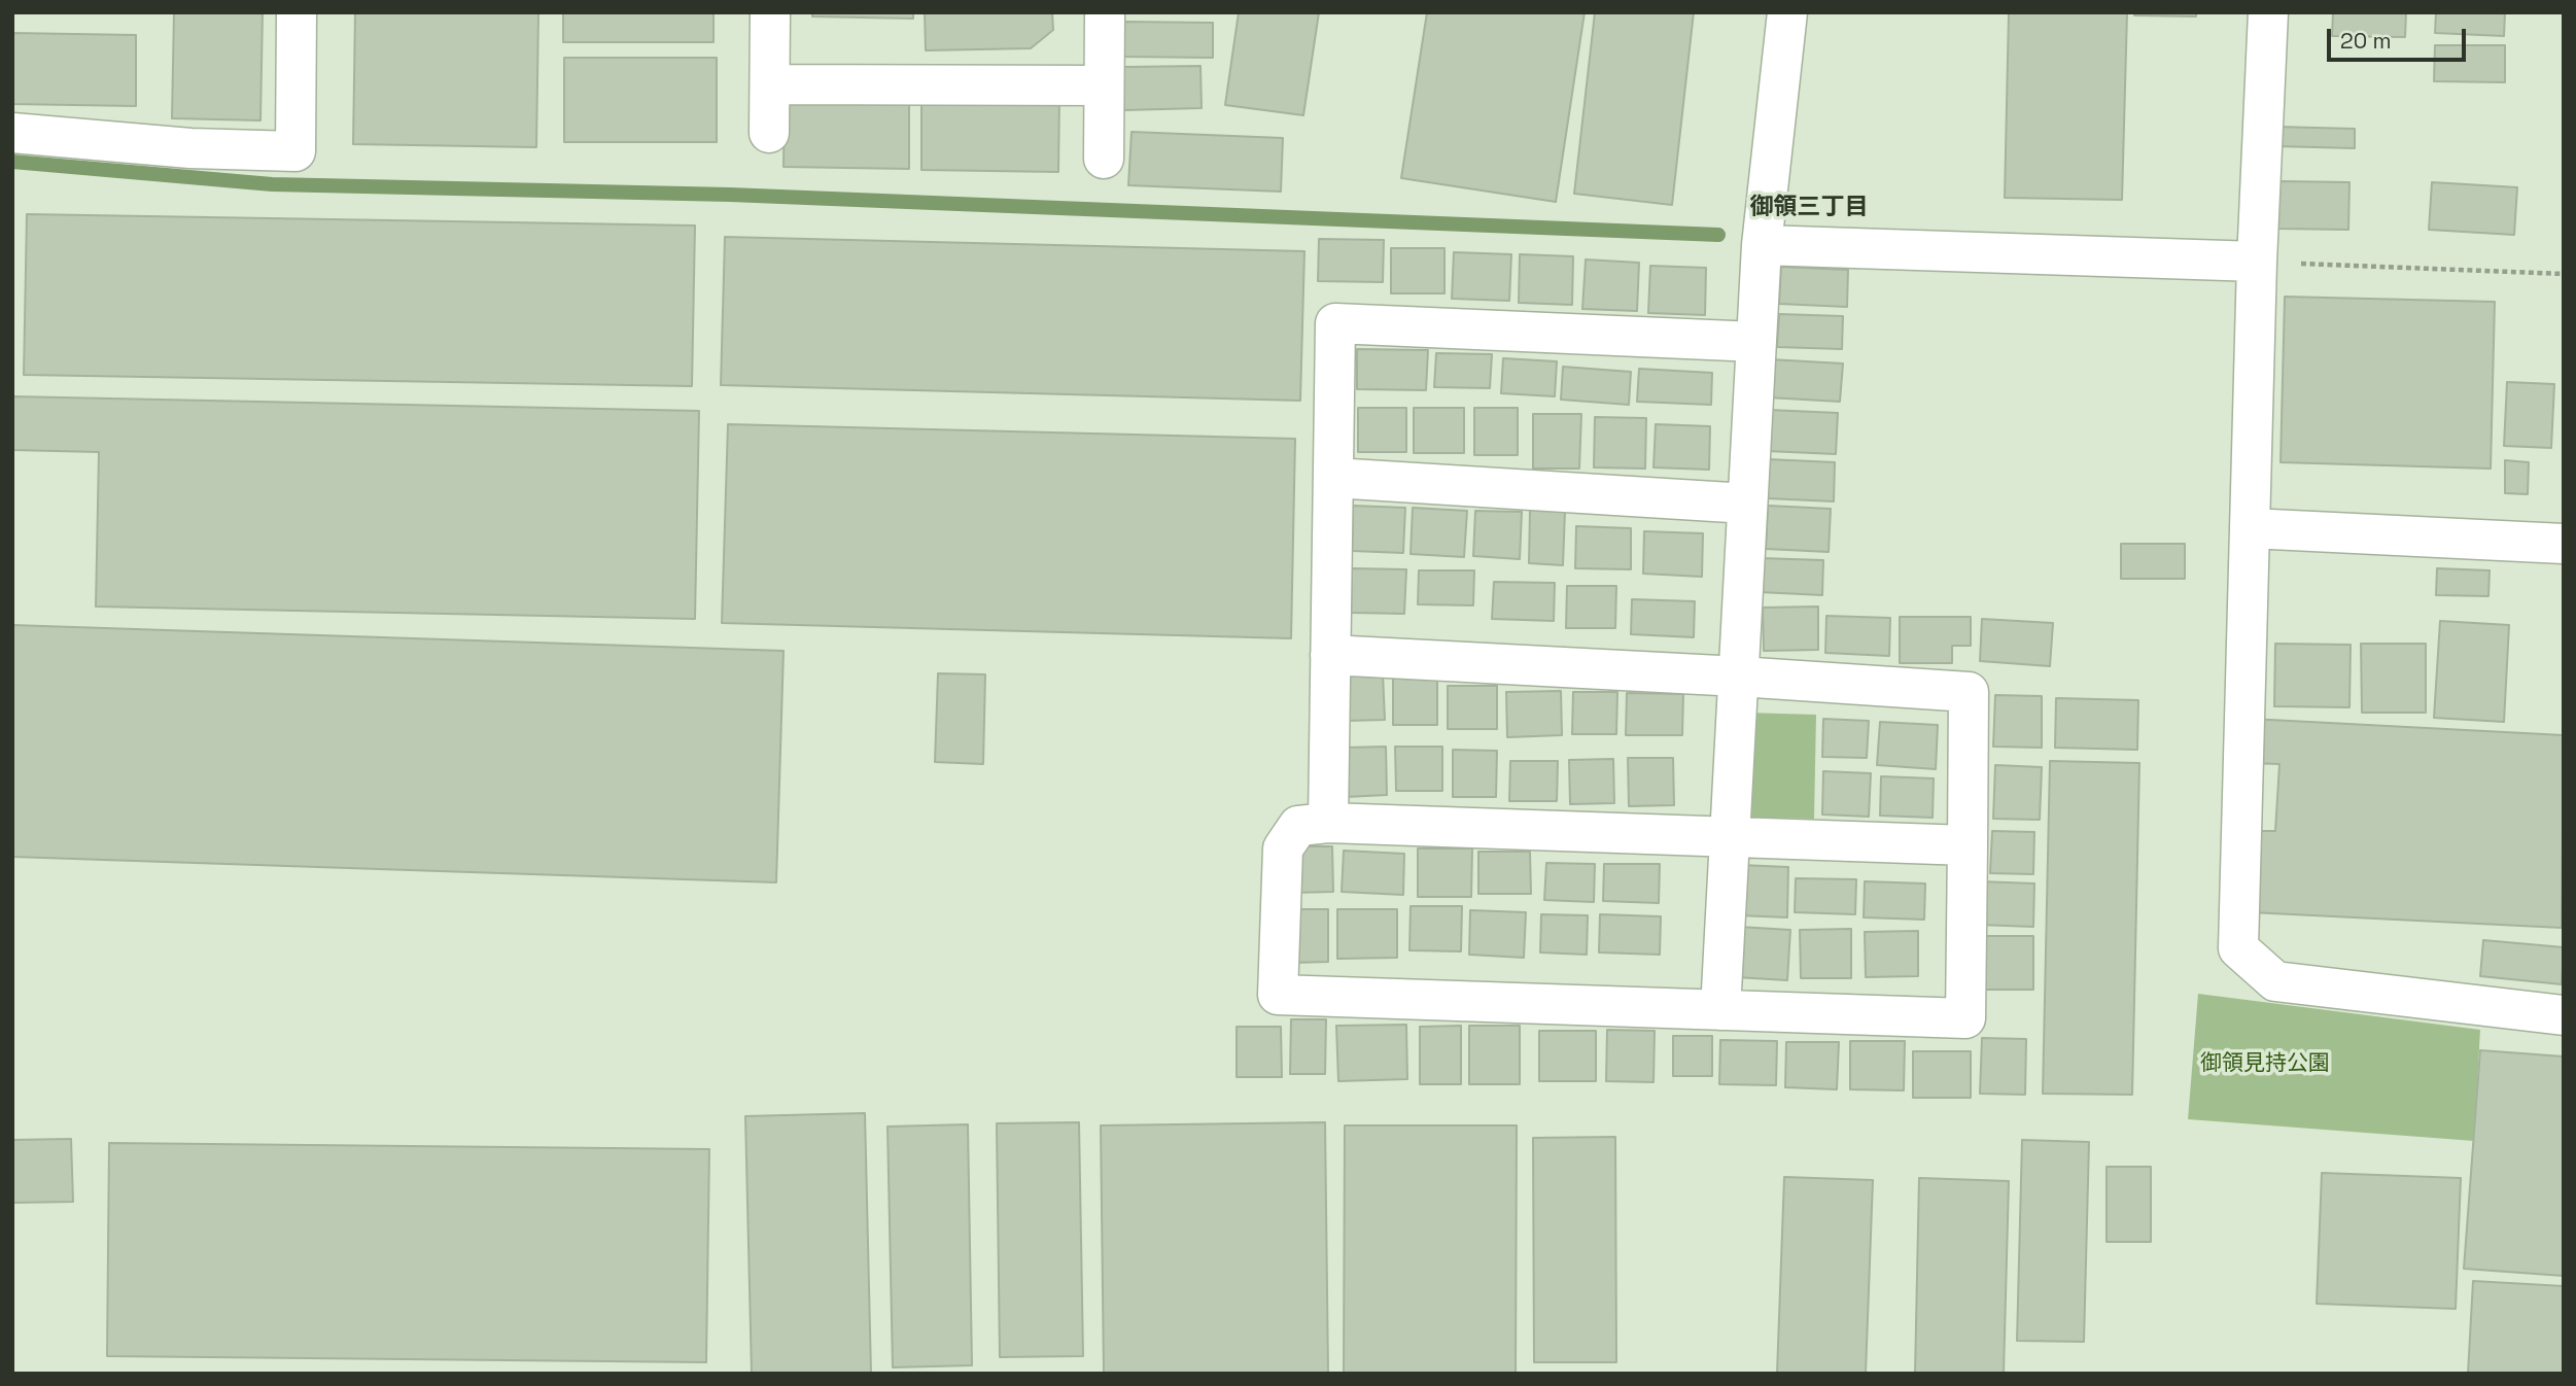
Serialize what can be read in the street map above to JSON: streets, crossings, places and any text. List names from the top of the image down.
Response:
{
  "districts": ["御領三丁目"],
  "parks": ["御領見持公園"],
  "scale_bar": "20 m"
}
